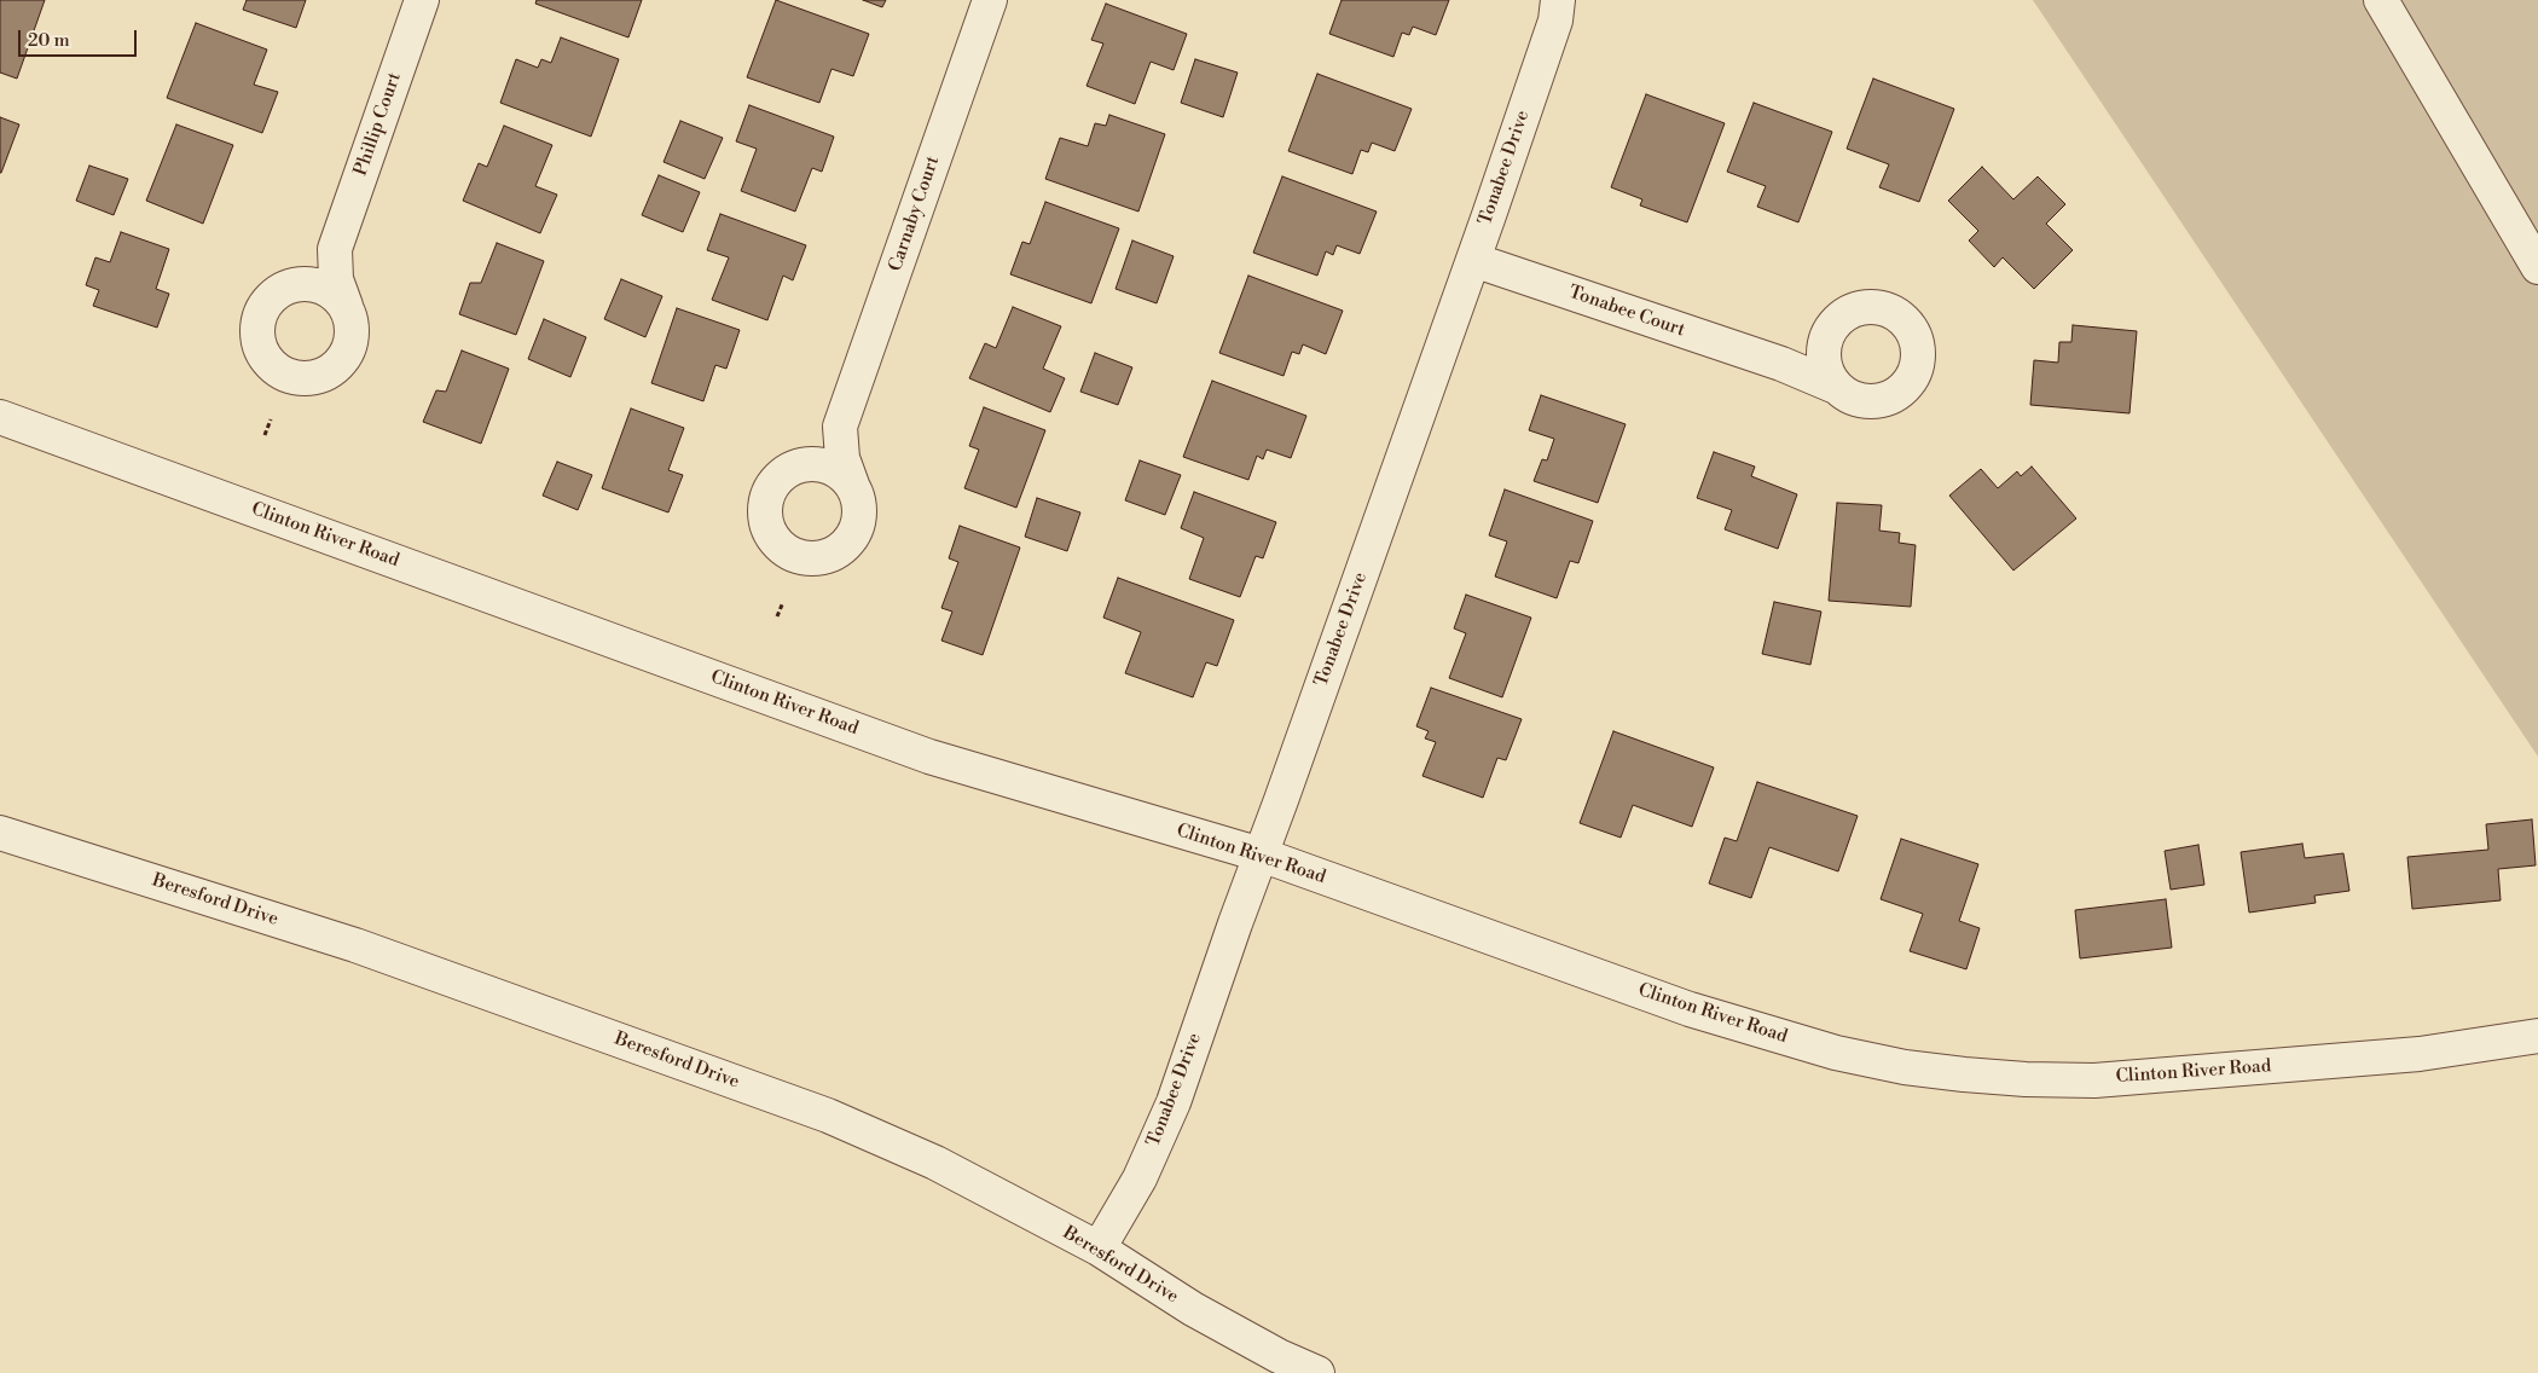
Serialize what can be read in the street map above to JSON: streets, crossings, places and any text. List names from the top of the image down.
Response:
{
  "streets": {
    "street": [
      "Phillip Court",
      "Tonabee Drive",
      "Carnaby Court",
      "Tonabee Court",
      "Clinton River Road",
      "Beresford Drive"
    ]
  },
  "crossings": [
    ["Tonabee Drive", "Tonabee Court"],
    ["Tonabee Drive", "Clinton River Road"],
    ["Tonabee Drive", "Beresford Drive"]
  ],
  "scale_bar": "20 m"
}
